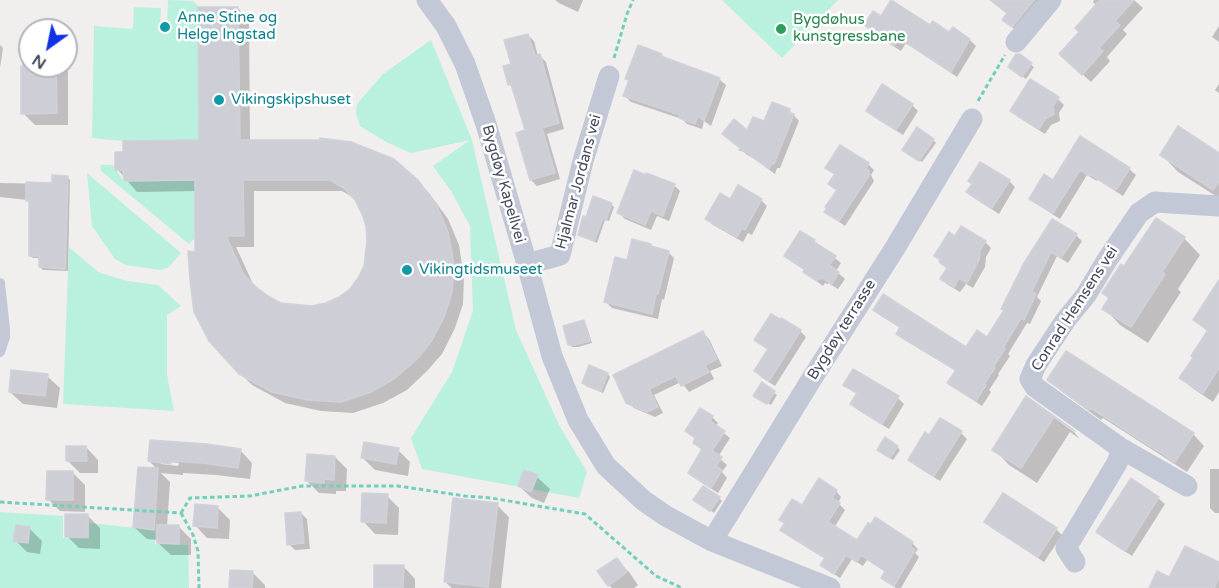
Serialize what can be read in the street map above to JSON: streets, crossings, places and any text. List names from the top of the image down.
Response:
{
  "streets": {
    "street": [
      "Hjalmar Jordans vei",
      "Bygdøy Kapellvei",
      "Conrad Hemsens vei",
      "Bygdøy terrasse"
    ]
  },
  "crossings": [
    ["Hjalmar Jordans vei", "Bygdøy Kapellvei"],
    ["Bygdøy Kapellvei", "Bygdøy terrasse"]
  ],
  "places": [
    "Anne Stine og Helge Ingstad",
    "Bygdøhus kunstgressbane",
    "Vikingskipshuset",
    "Vikingtidsmuseet"
  ],
  "north": "bottom left"
}
